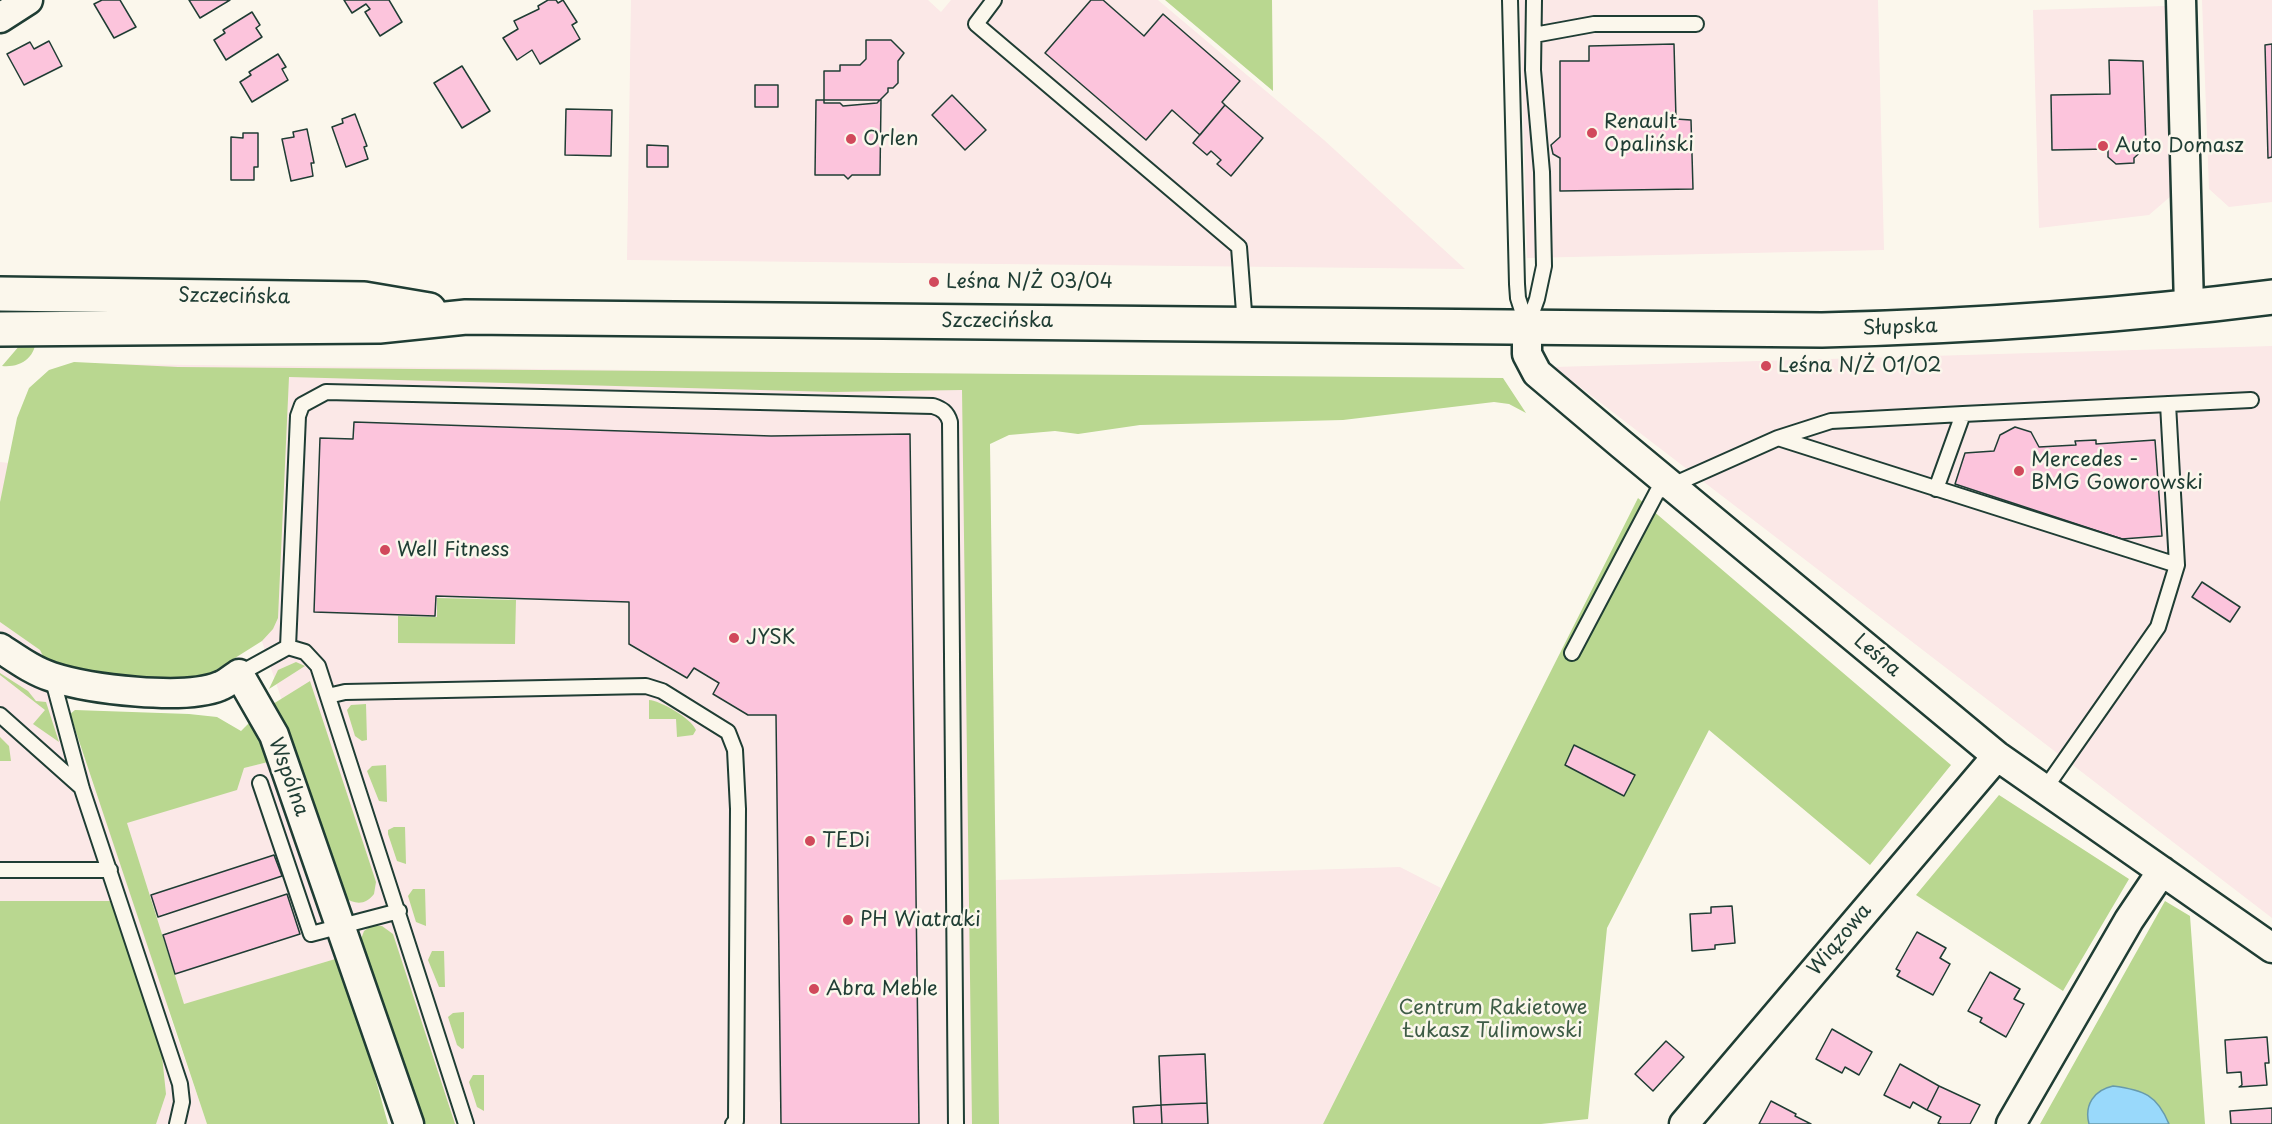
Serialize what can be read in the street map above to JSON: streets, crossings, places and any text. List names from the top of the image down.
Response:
{
  "streets": {
    "main road": ["Szczecińska", "Słupska"],
    "street": ["Leśna", "Wspólna", "Wiązowa"]
  },
  "crossings": [
    ["Szczecińska", "Słupska"],
    ["Szczecińska", "Leśna"],
    ["Słupska", "Leśna"],
    ["Leśna", "Wiązowa"]
  ],
  "parks": ["Centrum Rakietowe Łukasz Tulimowski"],
  "places": [
    "Renault Opaliński",
    "Orlen",
    "Auto Domasz",
    "Leśna N/Ż 03/04",
    "Leśna N/Ż 01/02",
    "Mercedes - BMG Goworowski",
    "Well Fitness",
    "JYSK",
    "TEDi",
    "PH Wiatraki",
    "Abra Meble"
  ]
}
